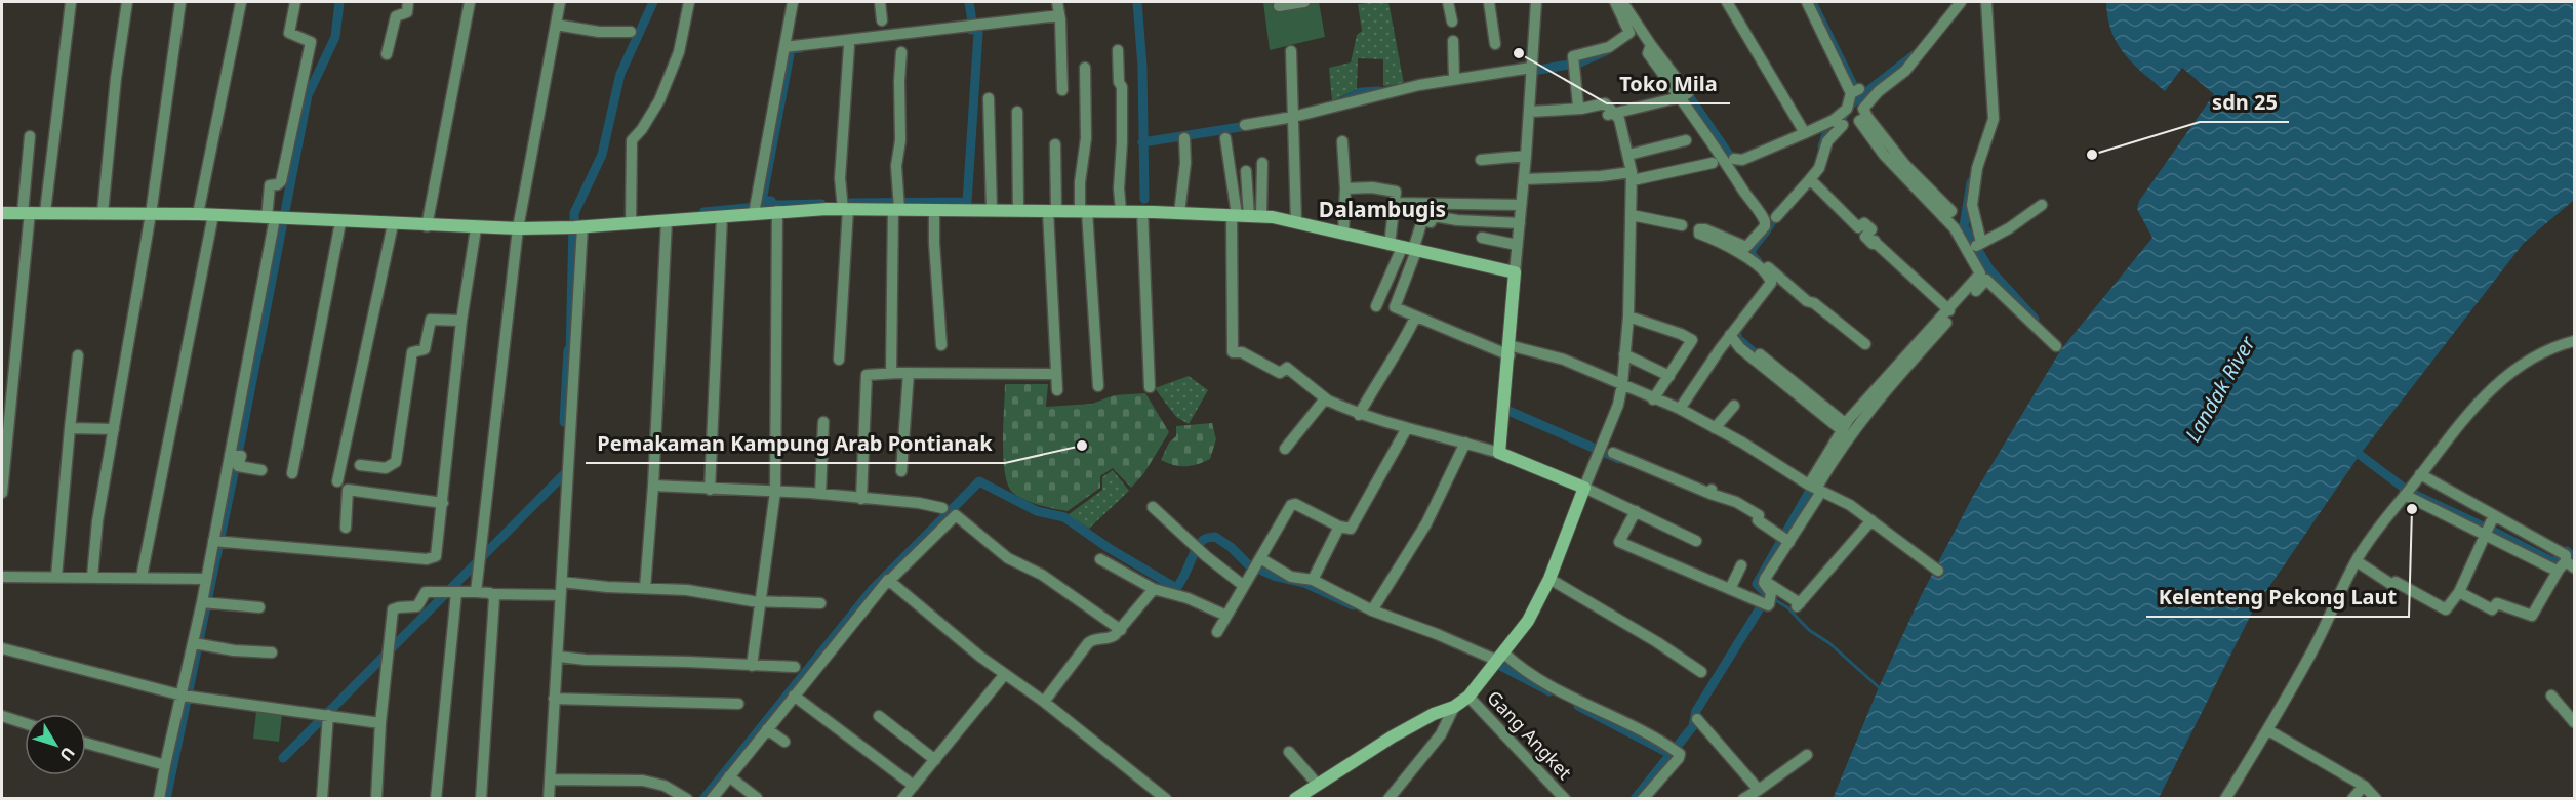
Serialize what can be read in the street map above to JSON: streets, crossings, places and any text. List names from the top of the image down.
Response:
{
  "streets": {
    "street": ["Gang Angket"]
  },
  "districts": ["Dalambugis"],
  "water": ["Landak River"],
  "places": [
    "Toko Mila",
    "sdn 25",
    "Pemakaman Kampung Arab Pontianak",
    "Kelenteng Pekong Laut"
  ],
  "north": "bottom right"
}
